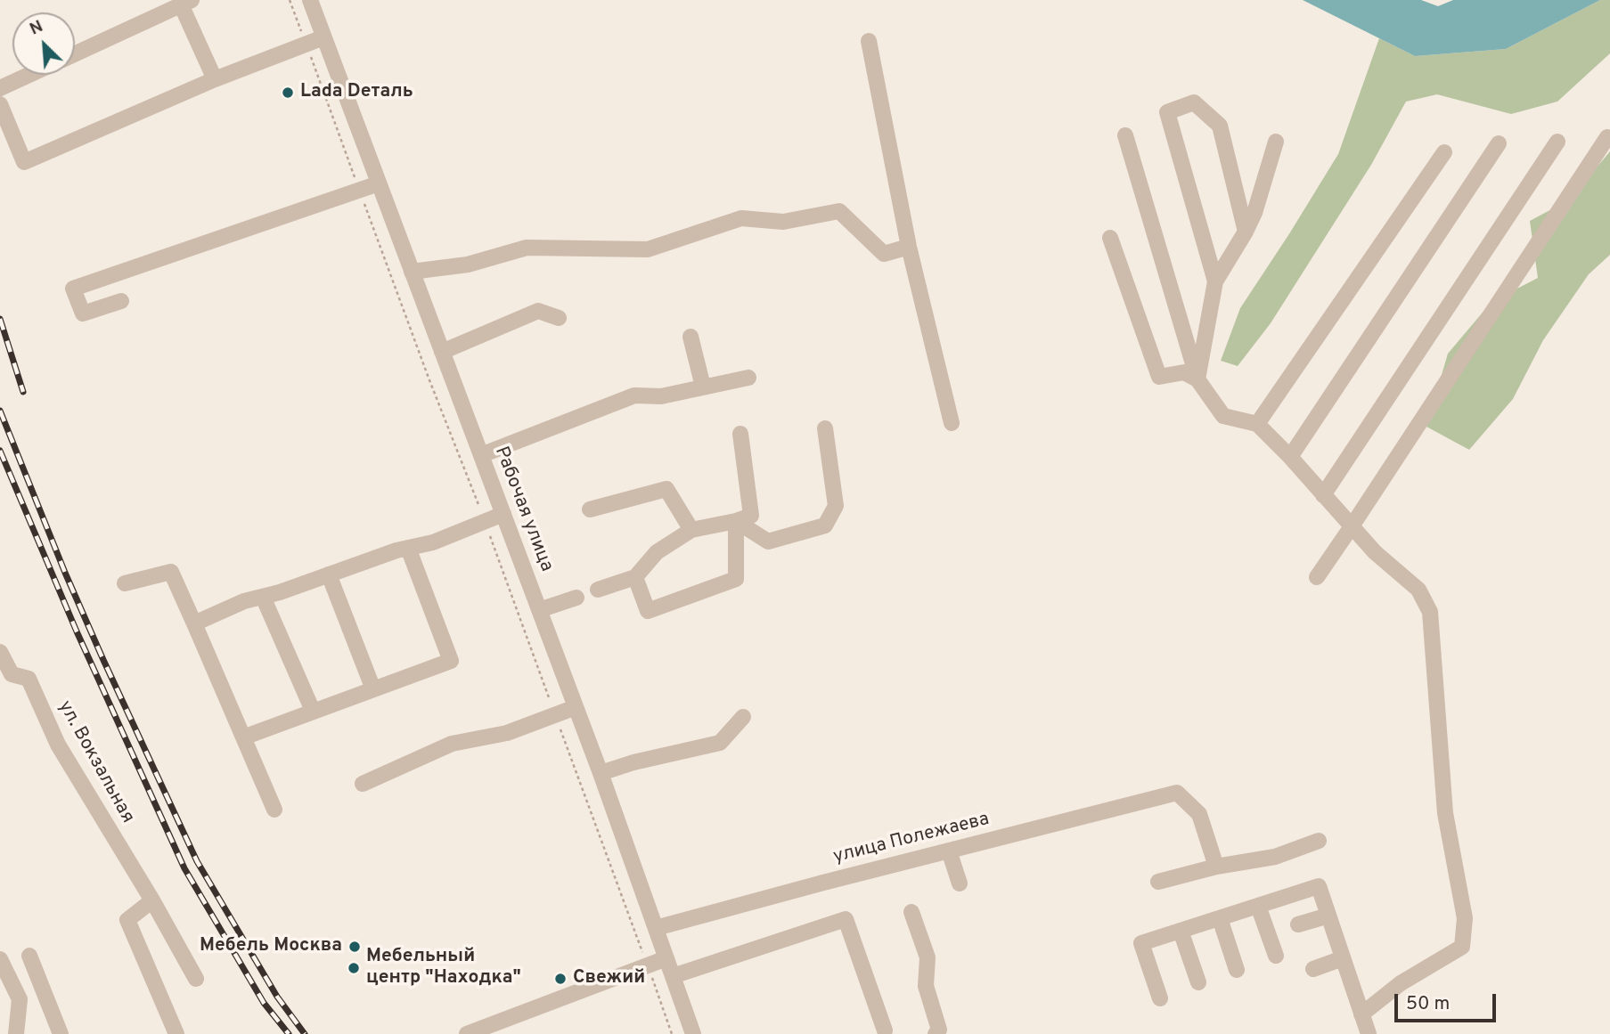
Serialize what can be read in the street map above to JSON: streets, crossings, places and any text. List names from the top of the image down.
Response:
{
  "streets": {
    "street": ["Рабочая улица", "ул. Вокзальная", "улица Полежаева"]
  },
  "crossings": [
    ["Рабочая улица", "улица Полежаева"]
  ],
  "places": [
    "Lada Dеталь",
    "Мебель Москва",
    "Мебельный центр \"Находка\"",
    "Свежий"
  ],
  "scale_bar": "50 m",
  "north": "top left"
}
